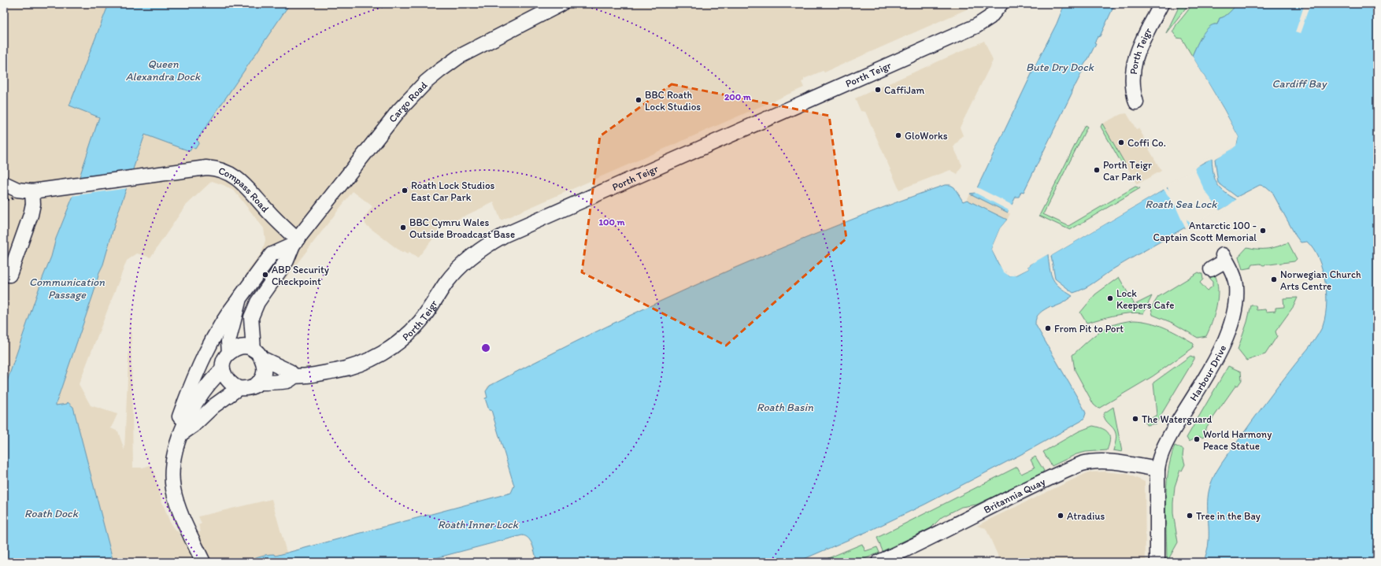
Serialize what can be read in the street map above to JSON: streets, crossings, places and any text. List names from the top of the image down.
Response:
{
  "streets": {
    "street": [
      "Porth Teigr",
      "Cargo Road",
      "Compass Road",
      "Harbour Drive",
      "Britannia Quay"
    ]
  },
  "crossings": [
    ["Cargo Road", "Compass Road"],
    ["Harbour Drive", "Britannia Quay"]
  ],
  "water": [
    "Queen Alexandra Dock",
    "Bute Dry Dock",
    "Cardiff Bay",
    "Roath Sea Lock",
    "Communication Passage",
    "Roath Basin",
    "Roath Dock",
    "Roath Inner Lock"
  ],
  "places": [
    "CaffiJam",
    "BBC Roath Lock Studios",
    "GloWorks",
    "Coffi Co.",
    "Porth Teigr Car Park",
    "Roath Lock Studios East Car Park",
    "BBC Cymru Wales Outside Broadcast Base",
    "Antarctic 100 - Captain Scott Memorial",
    "ABP Security Checkpoint",
    "Norwegian Church Arts Centre",
    "Lock Keepers Cafe",
    "From Pit to Port",
    "The Waterguard",
    "World Harmony Peace Statue",
    "Atradius",
    "Tree in the Bay"
  ],
  "rings": ["200 m", "100 m"]
}
